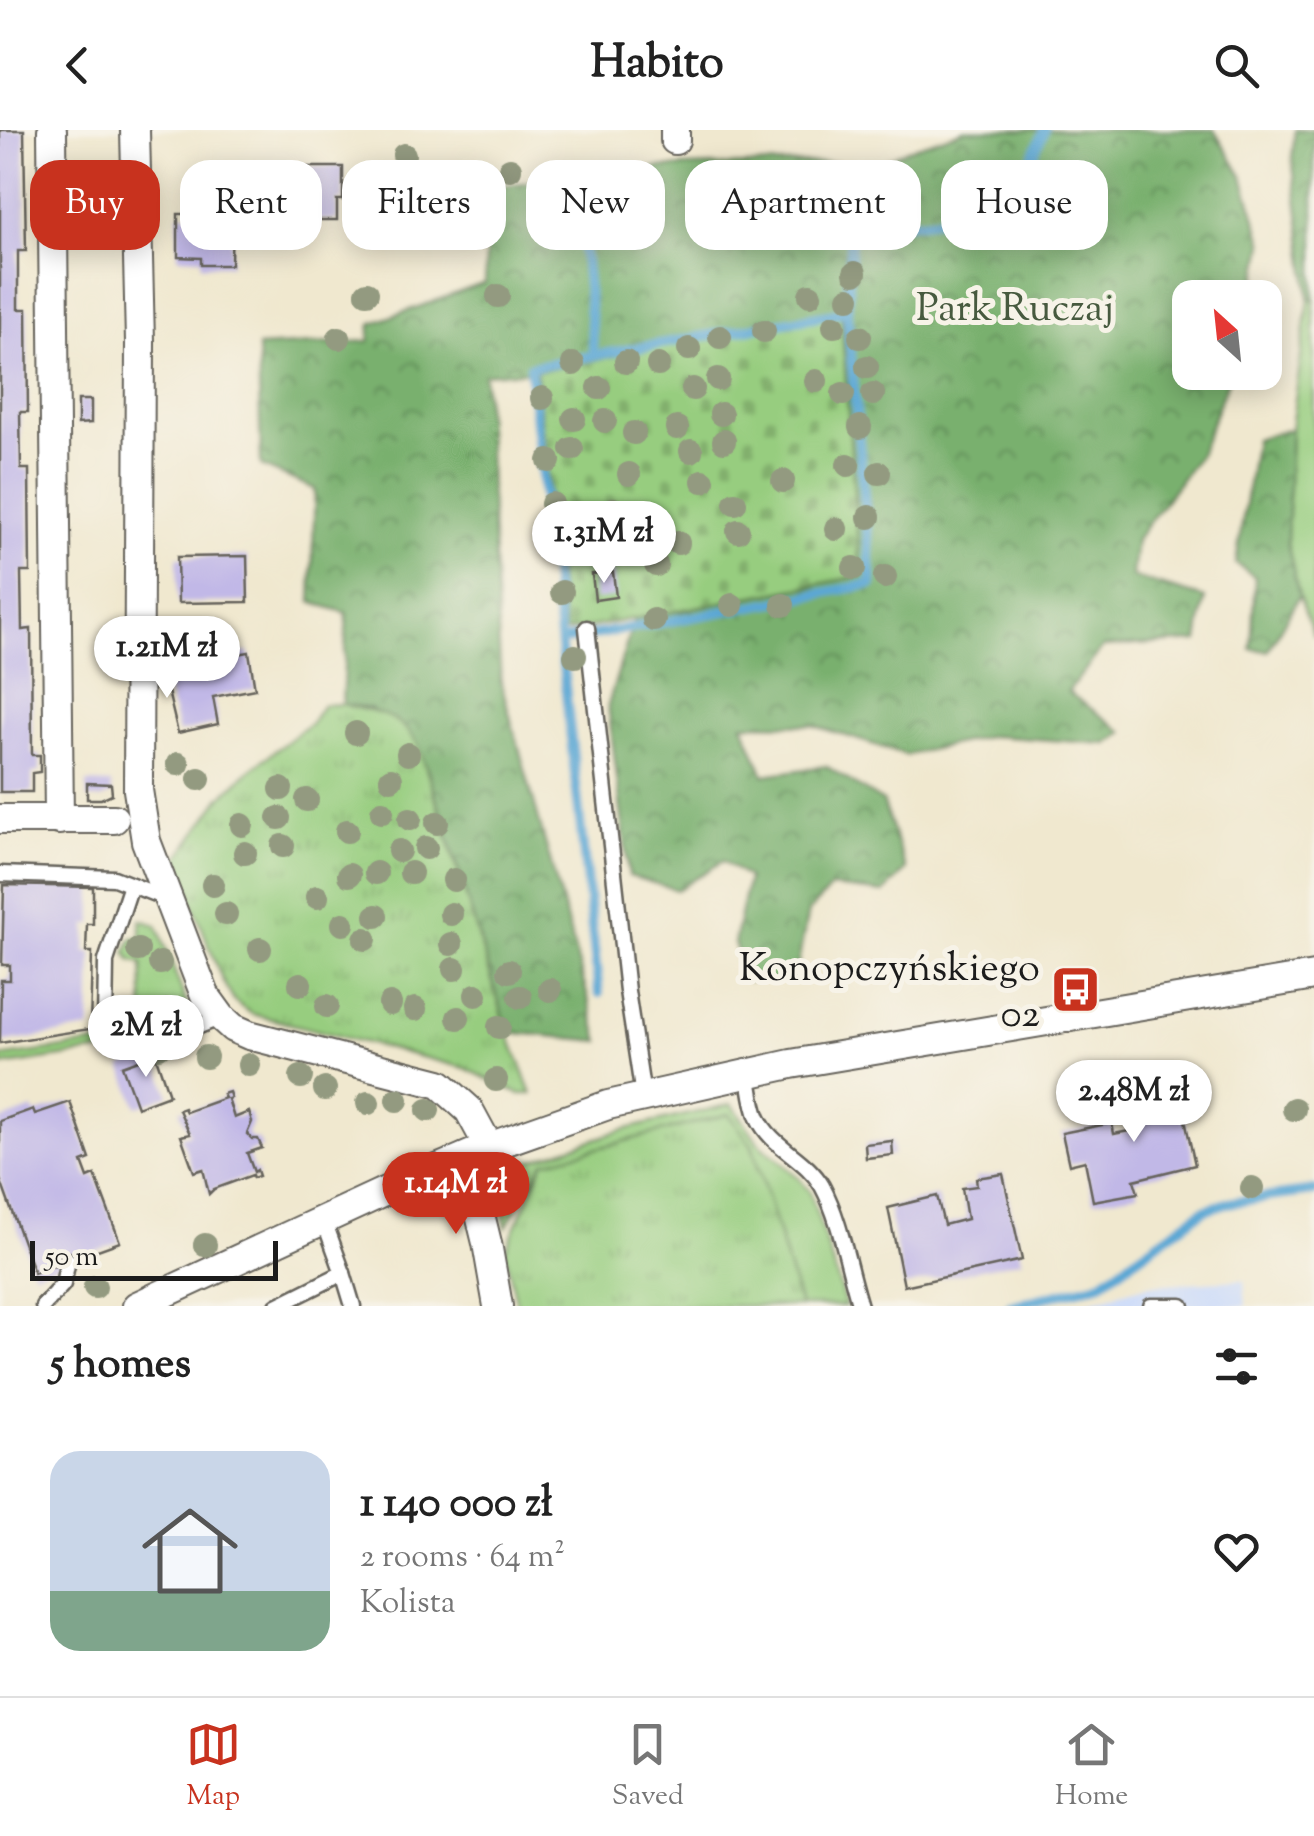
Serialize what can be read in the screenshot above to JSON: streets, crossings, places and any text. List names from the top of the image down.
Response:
{
  "parks": ["Park Ruczaj"],
  "places": {
    "bus stop": ["Konopczyńskiego 02"]
  },
  "scale_bar": "50 m",
  "north": "top left",
  "page": {
    "header": "Habito",
    "chip": [
      "Buy",
      "Rent",
      "Filters",
      "New",
      "Apartment",
      "House"
    ],
    "price": [
      "1.31M zł",
      "1.21M zł",
      "2M zł",
      "2.48M zł",
      "1.14M zł"
    ],
    "scale": "50 m",
    "heading": "5 homes",
    "list": [
      {
        "name": "1 140 000 zł",
        "note": "2 rooms · 64 m² · Kolista"
      }
    ],
    "tabs": ["Map", "Saved", "Home"]
  }
}
